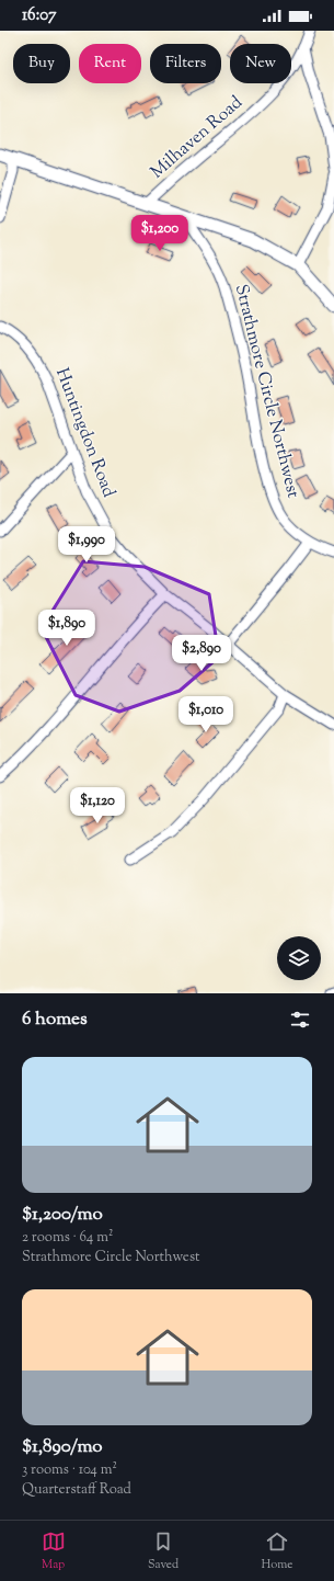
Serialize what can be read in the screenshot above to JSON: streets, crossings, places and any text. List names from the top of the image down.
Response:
{
  "streets": {
    "street": ["Milhaven Road", "Strathmore Circle Northwest", "Huntingdon Road"]
  },
  "page": {
    "status": "16:07",
    "chip": [
      "Buy",
      "Rent",
      "Filters",
      "New"
    ],
    "price": [
      "$1,200",
      "$1,990",
      "$1,890",
      "$2,890",
      "$1,010",
      "$1,120"
    ],
    "heading": "6 homes",
    "list": [
      {
        "name": "$1,200/mo",
        "note": "2 rooms · 64 m² · Strathmore Circle Northwest"
      },
      {
        "name": "$1,890/mo",
        "note": "3 rooms · 104 m² · Quarterstaff Road"
      }
    ],
    "tabs": ["Map", "Saved", "Home"]
  }
}
